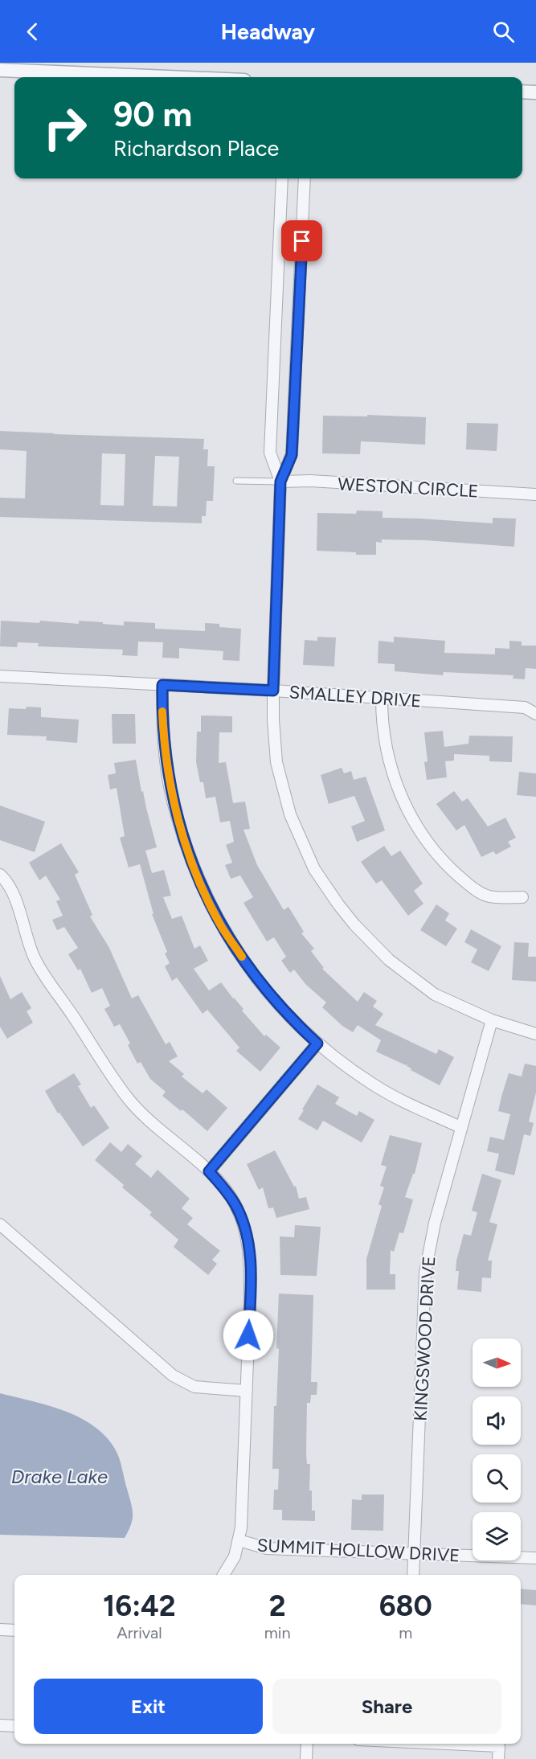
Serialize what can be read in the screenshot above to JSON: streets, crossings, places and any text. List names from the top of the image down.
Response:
{
  "streets": {
    "street": [
      "WESTON CIRCLE",
      "SMALLEY DRIVE",
      "KINGSWOOD DRIVE",
      "SUMMIT HOLLOW DRIVE"
    ]
  },
  "crossings": [
    ["KINGSWOOD DRIVE", "SUMMIT HOLLOW DRIVE"]
  ],
  "water": ["Drake Lake"],
  "north": "right",
  "page": {
    "header": "Headway",
    "turn": ["90 m", "Richardson Place"],
    "eta": [
      "16:42",
      "Arrival",
      "2",
      "min",
      "680",
      "m"
    ],
    "buttons": ["Exit", "Share"]
  }
}
